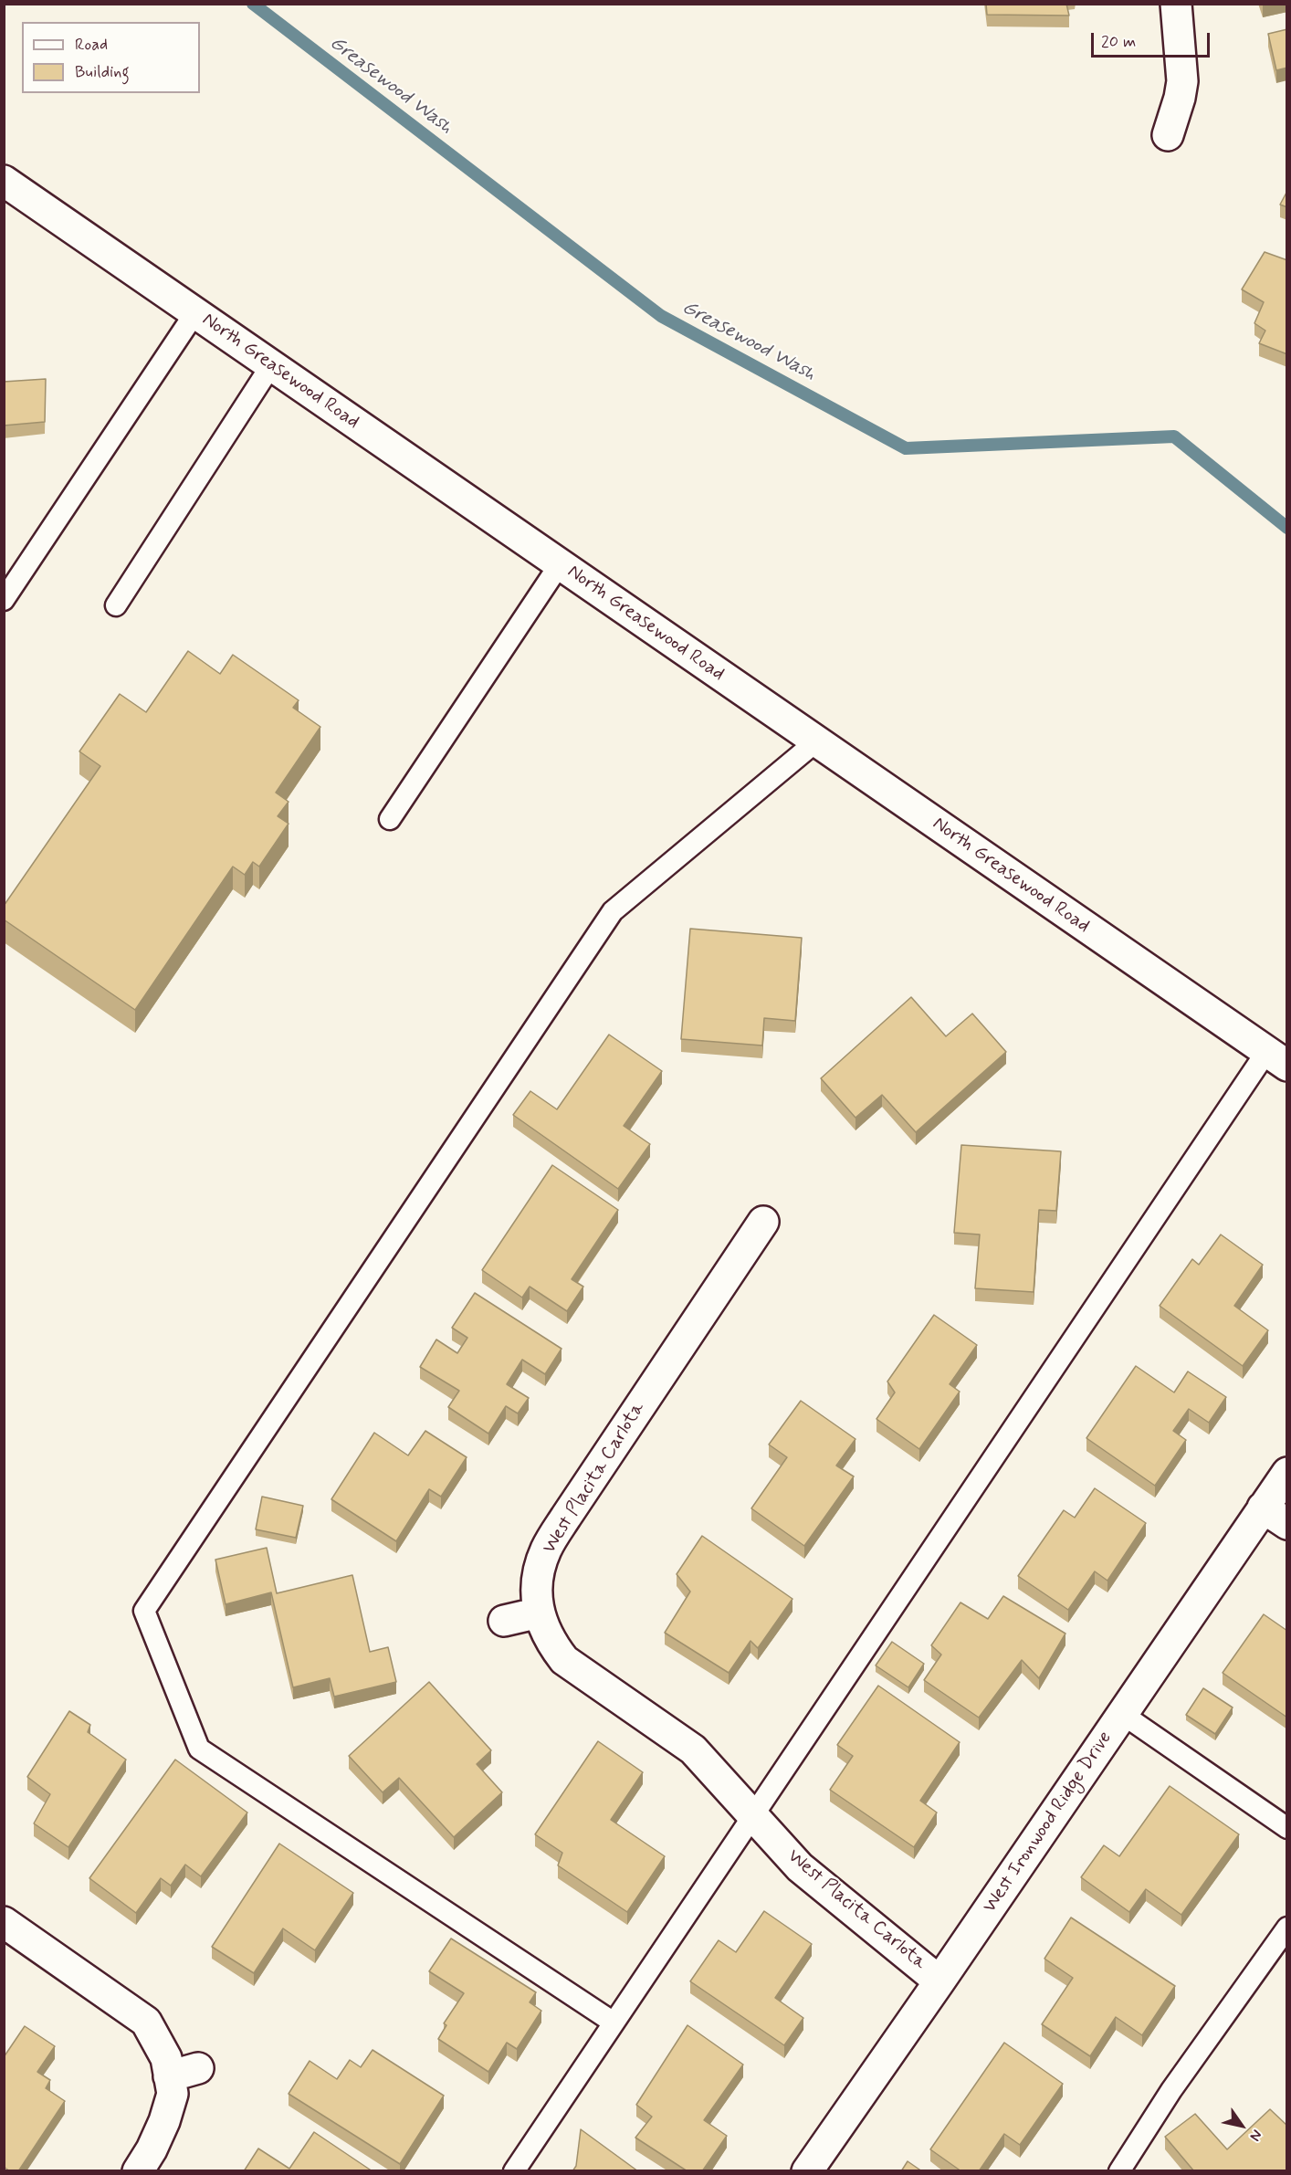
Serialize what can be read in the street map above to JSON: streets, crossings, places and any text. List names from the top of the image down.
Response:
{
  "streets": {
    "street": ["North Greasewood Road", "West Placita Carlota", "West Ironwood Ridge Drive"]
  },
  "crossings": [
    ["West Placita Carlota", "West Ironwood Ridge Drive"]
  ],
  "water": ["Greasewood Wash"],
  "legend": ["Road", "Building"],
  "scale_bar": "20 m",
  "north": "bottom right"
}
